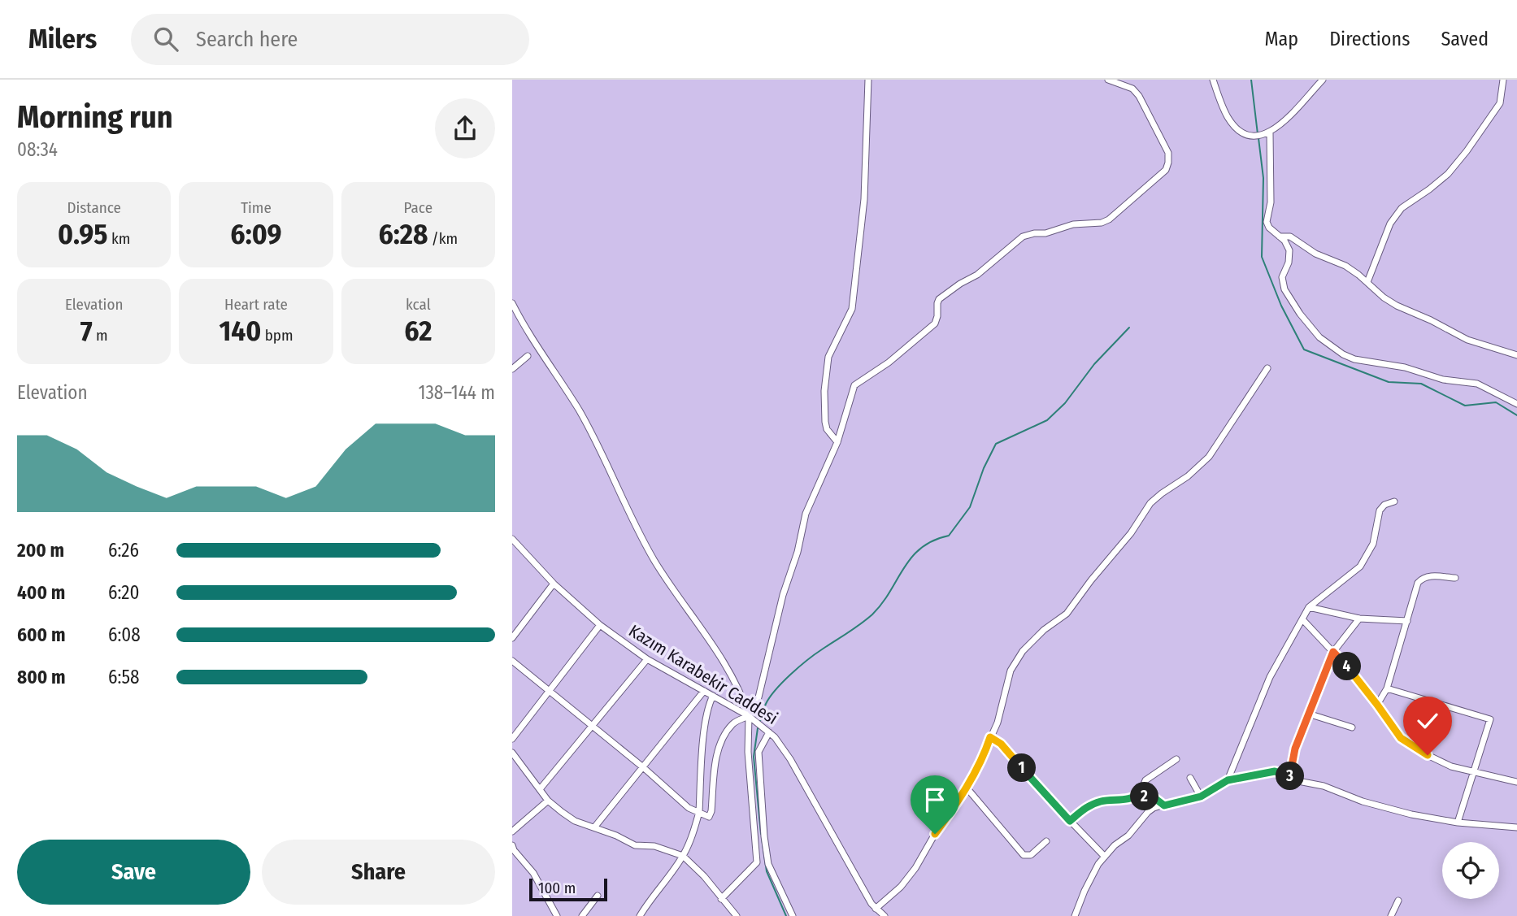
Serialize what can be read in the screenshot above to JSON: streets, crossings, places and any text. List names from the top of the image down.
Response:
{
  "streets": {
    "street": ["Kazım Karabekir Caddesi"]
  },
  "scale_bar": "100 m",
  "page": {
    "header": "Milers",
    "search": "Search here",
    "nav": ["Map", "Directions", "Saved"],
    "heading": ["Morning run", "08:34"],
    "stats": [
      ["Distance", "0.95 km"],
      ["Time", "6:09"],
      ["Pace", "6:28 /km"],
      ["Elevation", "7 m"],
      ["Heart rate", "140 bpm"],
      ["kcal", "62"]
    ],
    "chart": ["Elevation", "138–144 m"],
    "list": [
      {
        "name": "200 m",
        "note": "6:26"
      },
      {
        "name": "400 m",
        "note": "6:20"
      },
      {
        "name": "600 m",
        "note": "6:08"
      },
      {
        "name": "800 m",
        "note": "6:58"
      }
    ],
    "pins": [
      "4",
      "1",
      "3",
      "2"
    ],
    "buttons": ["Save", "Share"],
    "scale": "100 m"
  }
}
